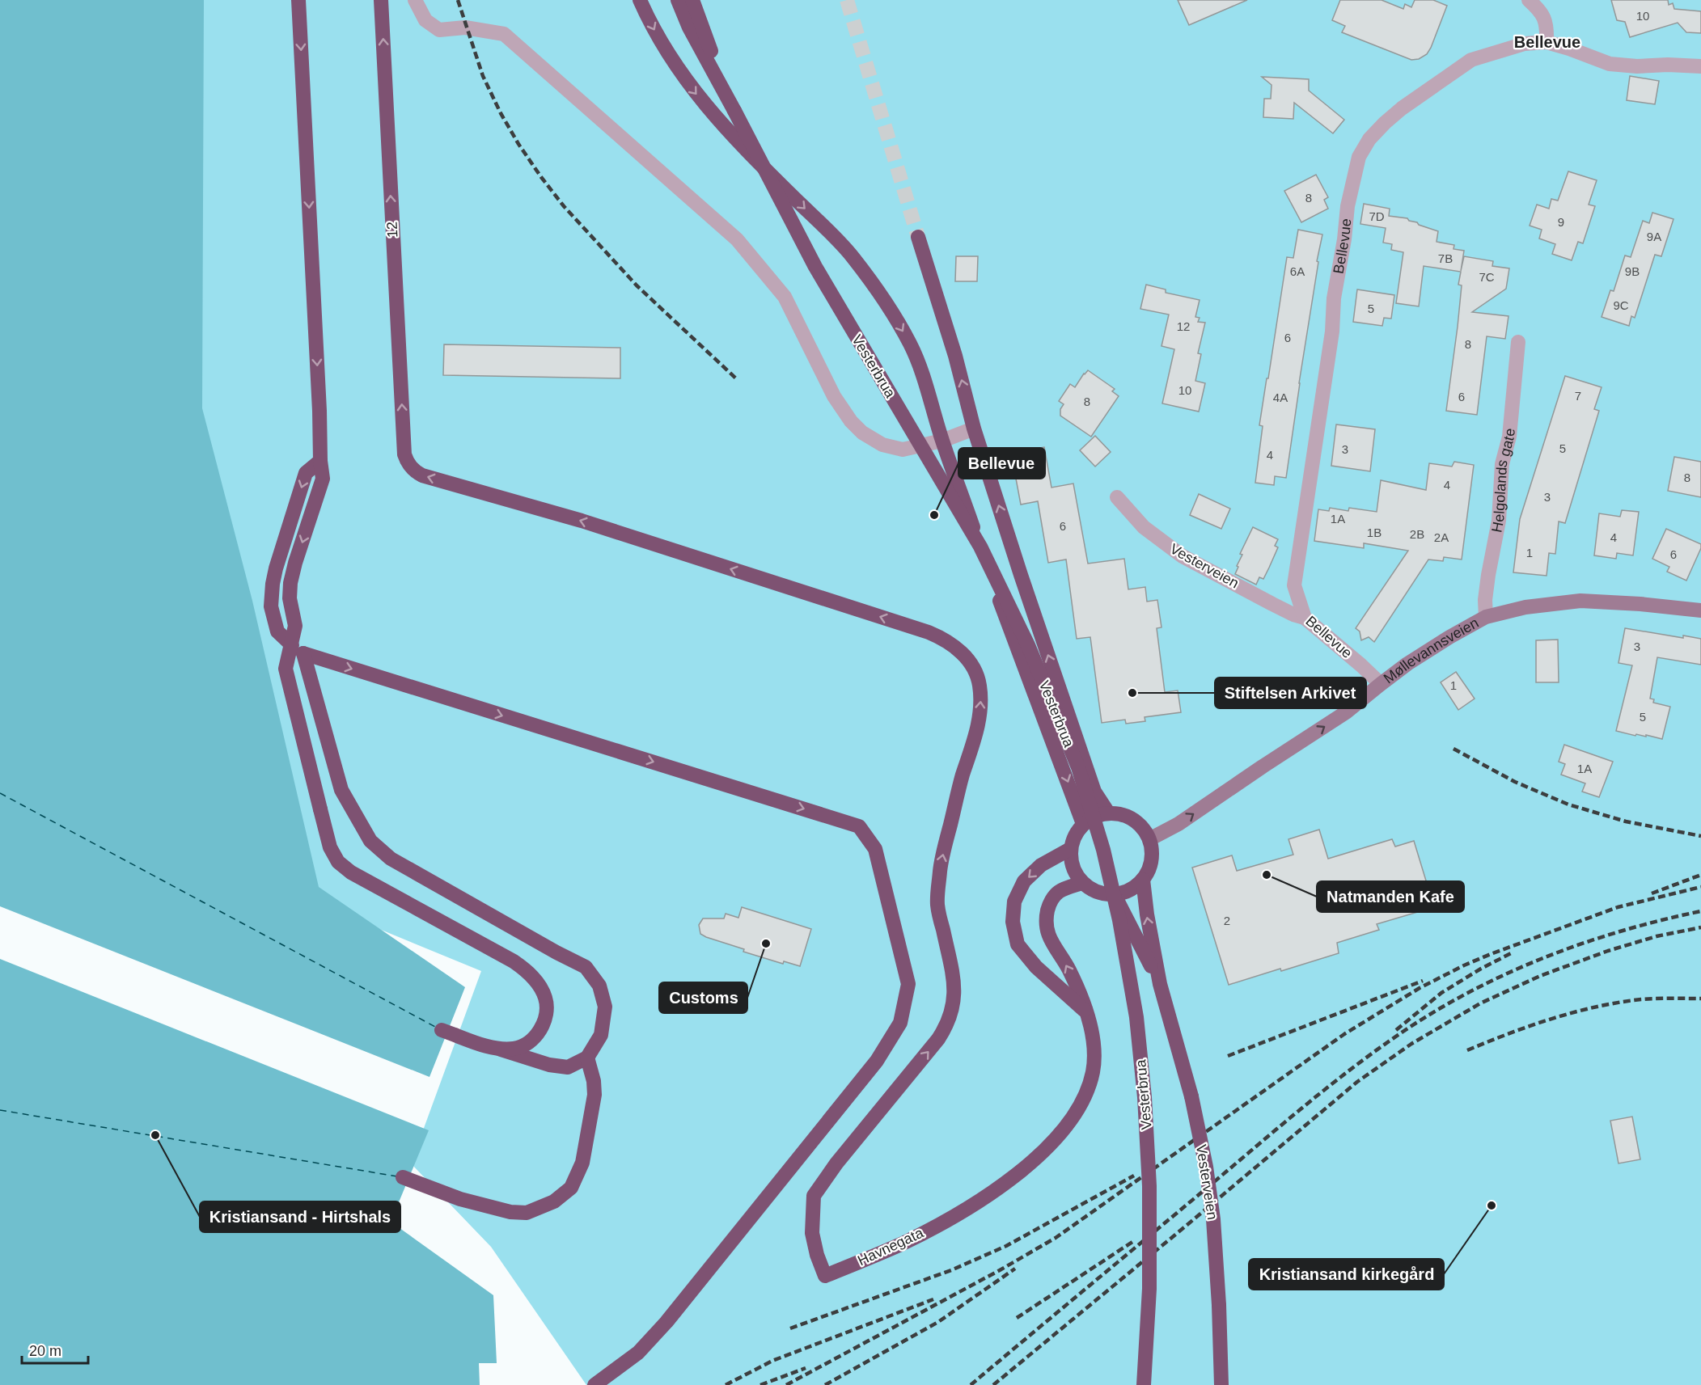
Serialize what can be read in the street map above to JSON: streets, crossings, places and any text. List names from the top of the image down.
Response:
{
  "streets": {
    "highway": [
      "12",
      "Vesterbrua",
      "Vesterveien",
      "Havnegata"
    ],
    "main road": ["Møllevannsveien"],
    "street": ["Bellevue", "Helgolands gate"]
  },
  "crossings": [
    ["12", "Havnegata"],
    ["Bellevue", "Vesterveien"],
    ["Bellevue", "Møllevannsveien"],
    ["Helgolands gate", "Møllevannsveien"],
    ["Vesterveien", "Møllevannsveien"]
  ],
  "one_way": ["Møllevannsveien"],
  "districts": ["Bellevue"],
  "places": [
    "Bellevue",
    "Stiftelsen Arkivet",
    "Natmanden Kafe",
    "Customs",
    "Kristiansand - Hirtshals",
    "Kristiansand kirkegård"
  ],
  "house_numbers": [
    "10",
    "8",
    "7D",
    "9",
    "9A",
    "7B",
    "6A",
    "9B",
    "7C",
    "9C",
    "5",
    "12",
    "6",
    "8",
    "10",
    "7",
    "6",
    "4A",
    "8",
    "5",
    "3",
    "4",
    "8",
    "4",
    "3",
    "1A",
    "6",
    "1B",
    "2B",
    "2A",
    "4",
    "1",
    "6",
    "3",
    "1",
    "5",
    "1A",
    "2"
  ],
  "scale_bar": "20 m"
}
